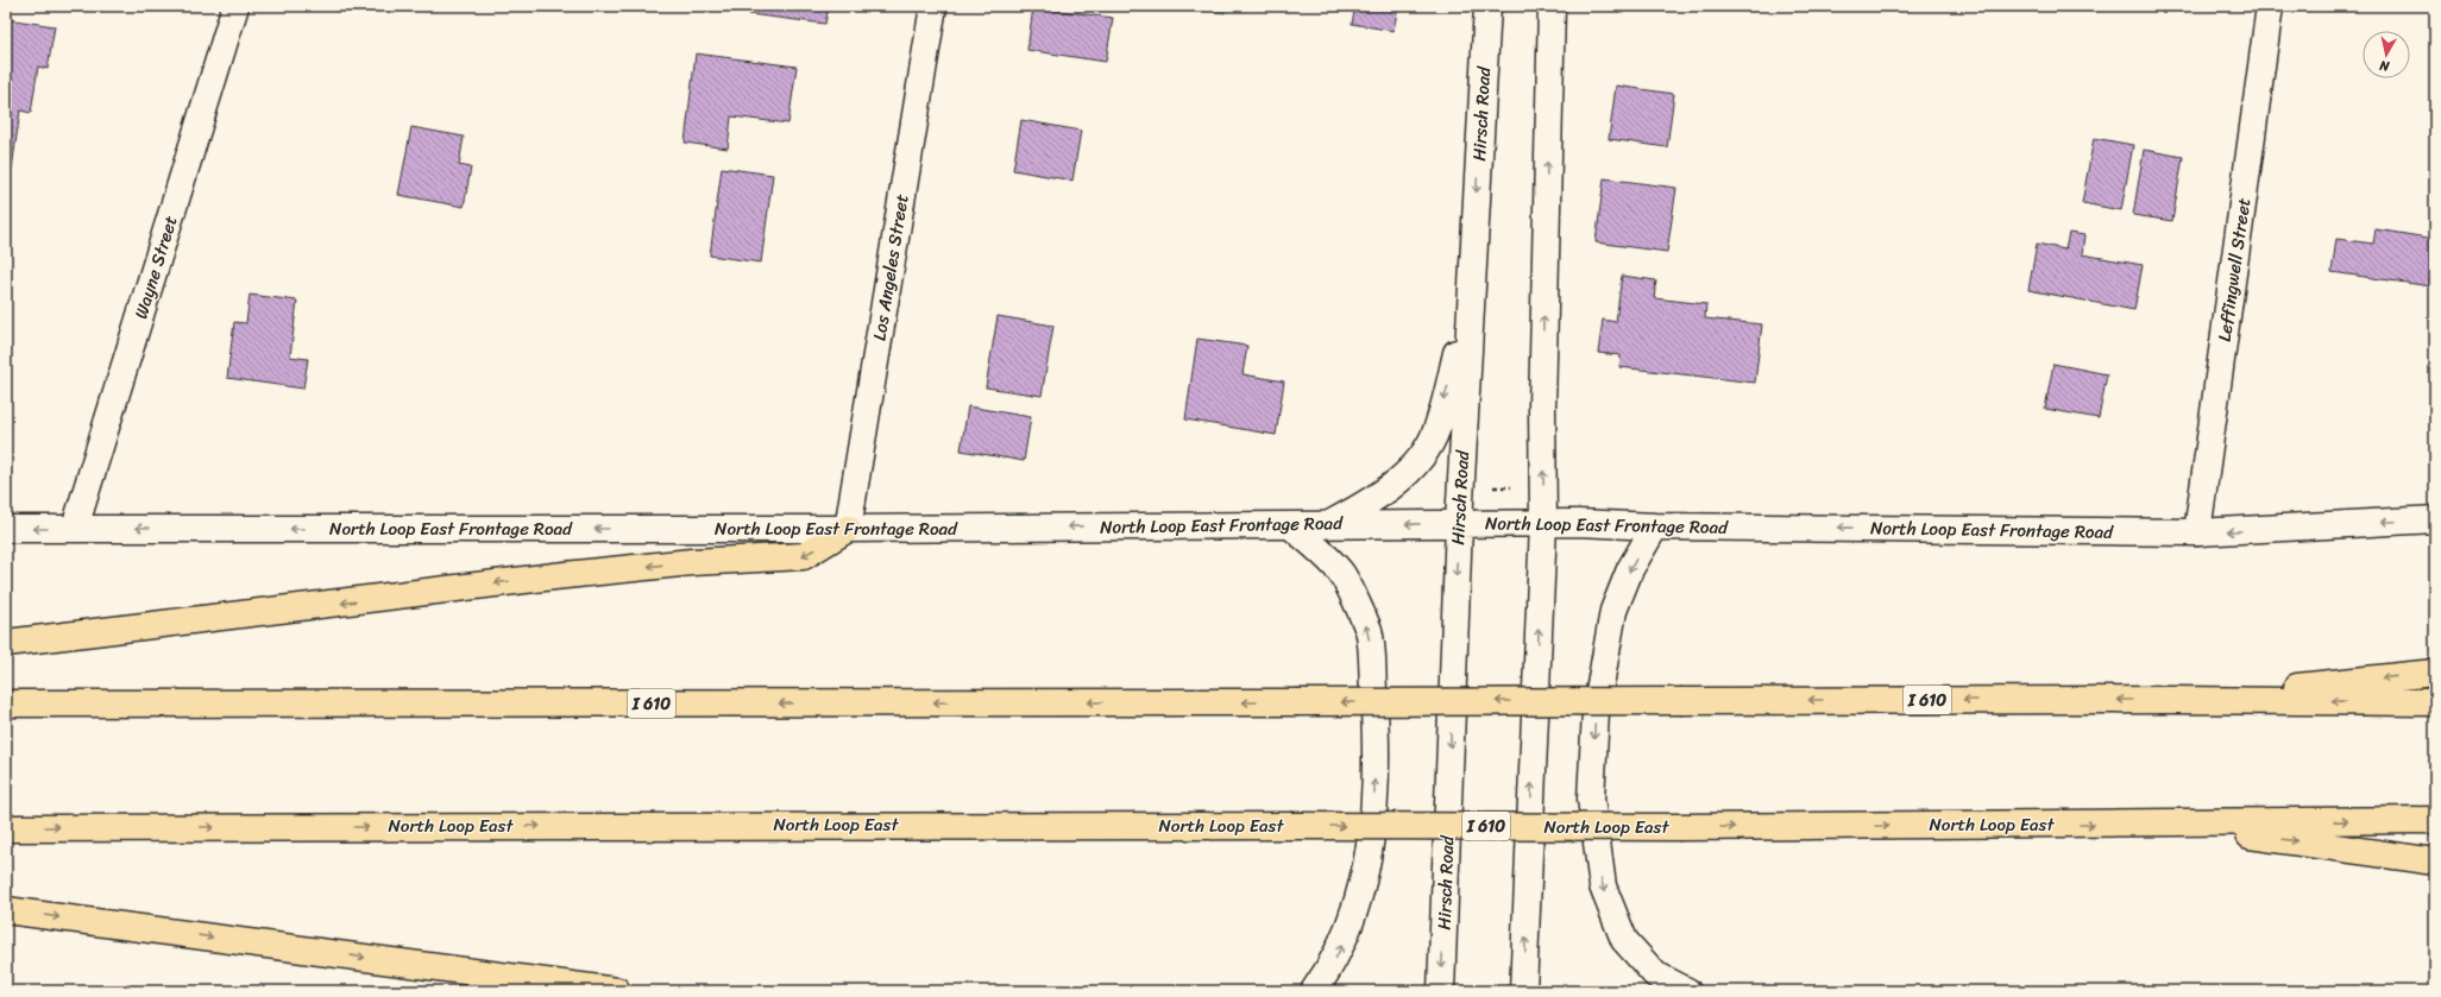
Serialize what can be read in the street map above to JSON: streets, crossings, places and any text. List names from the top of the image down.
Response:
{
  "streets": {
    "highway": ["I 610", "North Loop East"],
    "main road": [
      "Hirsch Road",
      "Wayne Street",
      "Los Angeles Street",
      "Leffingwell Street",
      "North Loop East Frontage Road"
    ]
  },
  "crossings": [
    ["Hirsch Road", "North Loop East Frontage Road"],
    ["Wayne Street", "North Loop East Frontage Road"],
    ["Los Angeles Street", "North Loop East Frontage Road"],
    ["Leffingwell Street", "North Loop East Frontage Road"]
  ],
  "one_way": ["North Loop East Frontage Road"],
  "north": "bottom"
}
